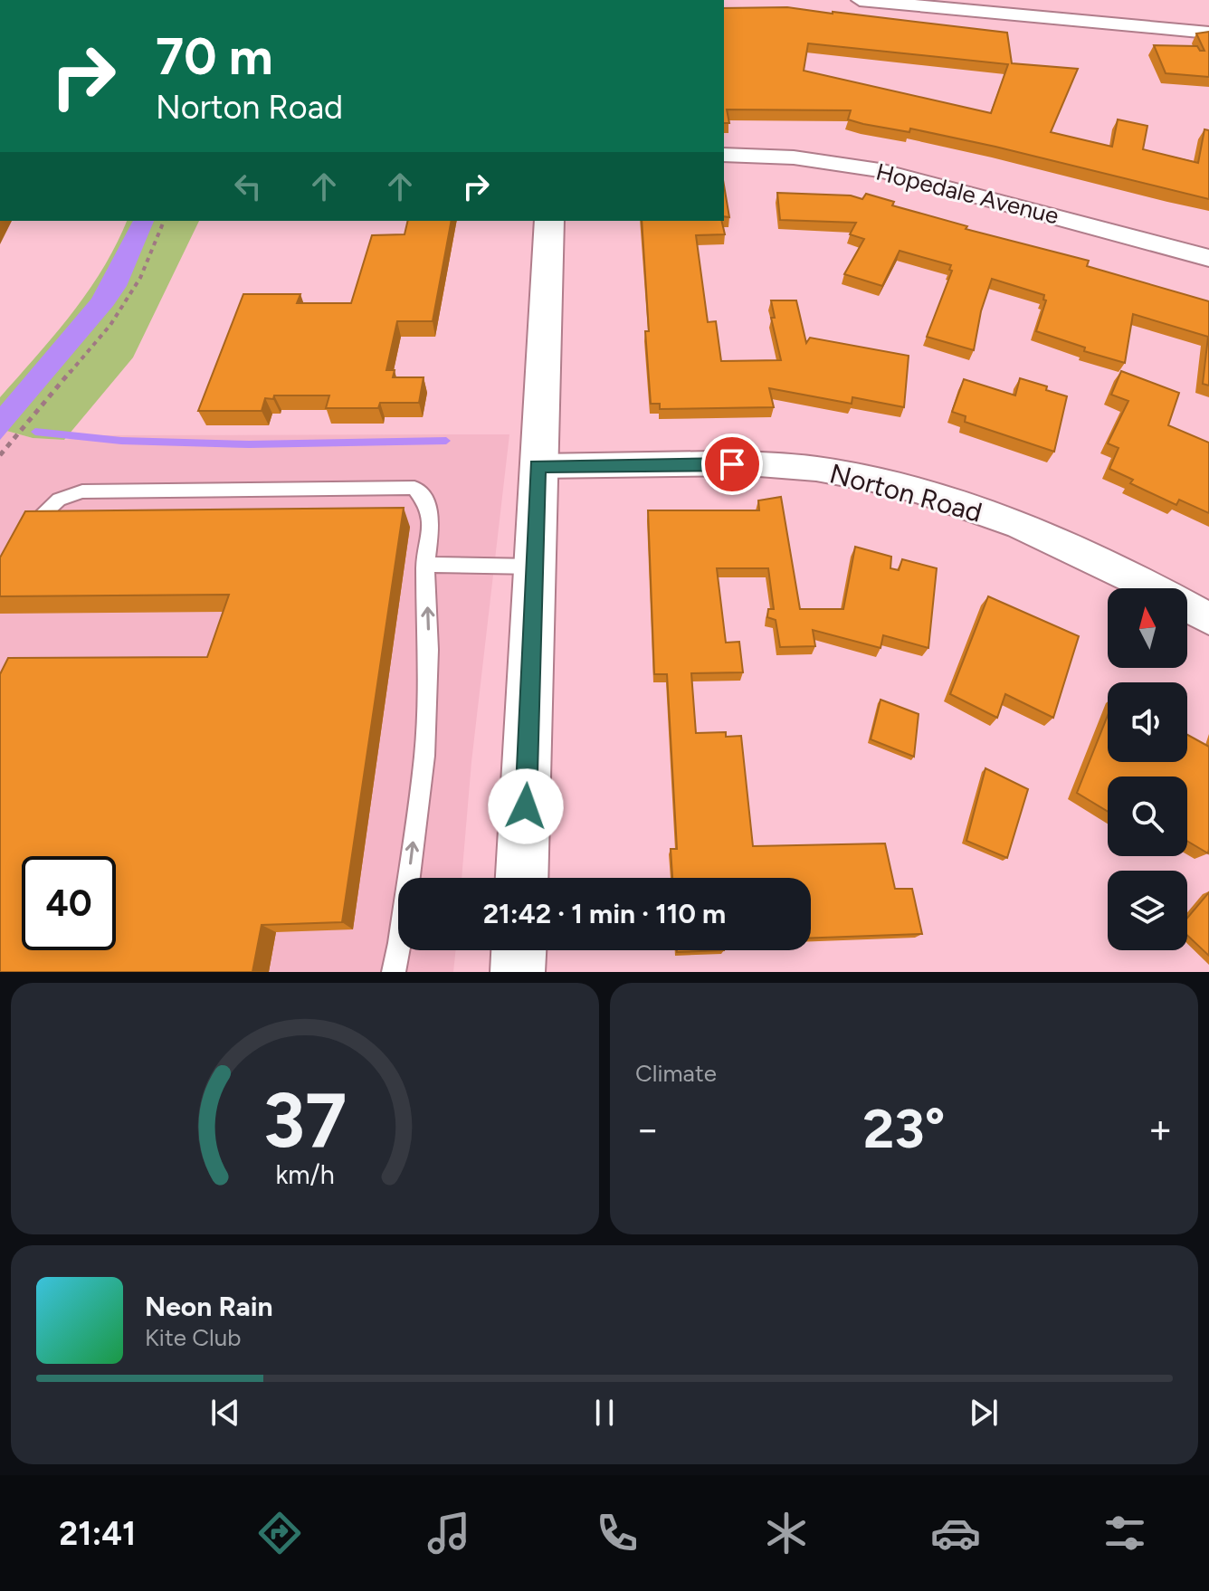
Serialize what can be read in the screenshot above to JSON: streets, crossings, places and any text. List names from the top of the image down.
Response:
{
  "streets": {
    "street": ["Hopedale Avenue", "Norton Road"]
  },
  "north": "top",
  "page": {
    "turn": ["70 m", "Norton Road"],
    "limit": "40",
    "trip": "21:42 · 1 min · 110 m",
    "tile": "Climate",
    "heat": ["−", "23°", "+"],
    "song": ["Neon Rain", "Kite Club"],
    "tabs": "21:41",
    "gauge": ["37", "km/h"]
  }
}
